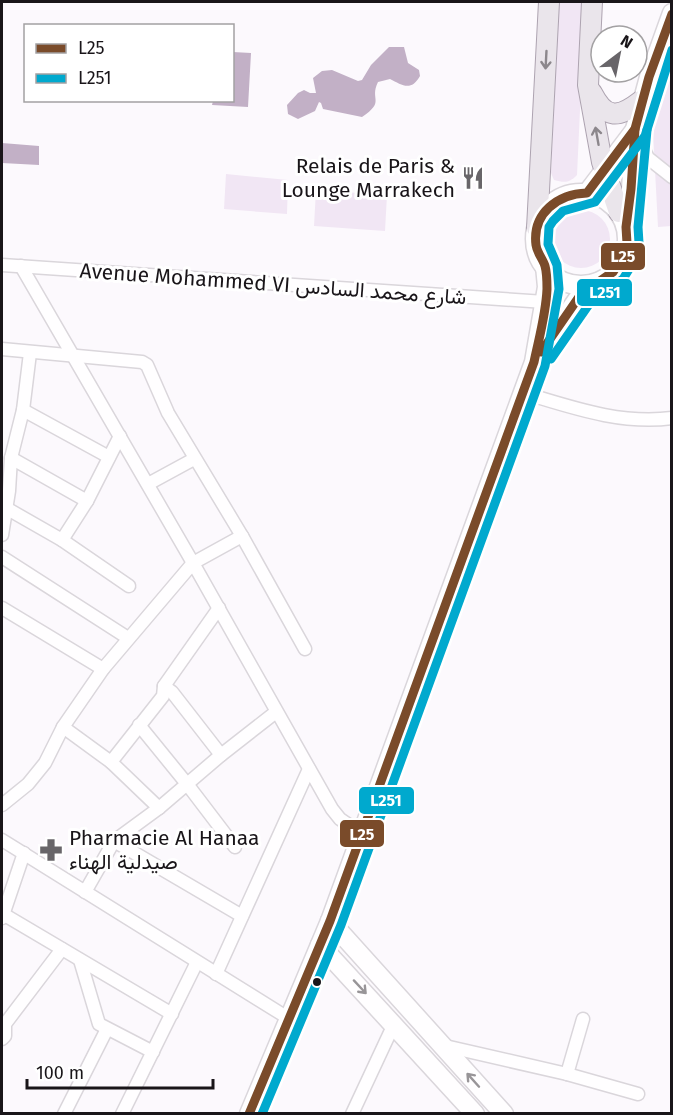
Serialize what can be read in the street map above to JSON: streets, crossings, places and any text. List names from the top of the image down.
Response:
{
  "streets": {
    "street": ["Avenue Mohammed VI شارع محمد السادس"]
  },
  "places": {
    "restaurant": ["Relais de Paris & Lounge Marrakech"],
    "pharmacy": ["Pharmacie Al Hanaa صيدلية الهناء"]
  },
  "lines": ["transit line L25", "transit line L251"],
  "legend": ["L25", "L251"],
  "scale_bar": "100 m",
  "north": "top right"
}
